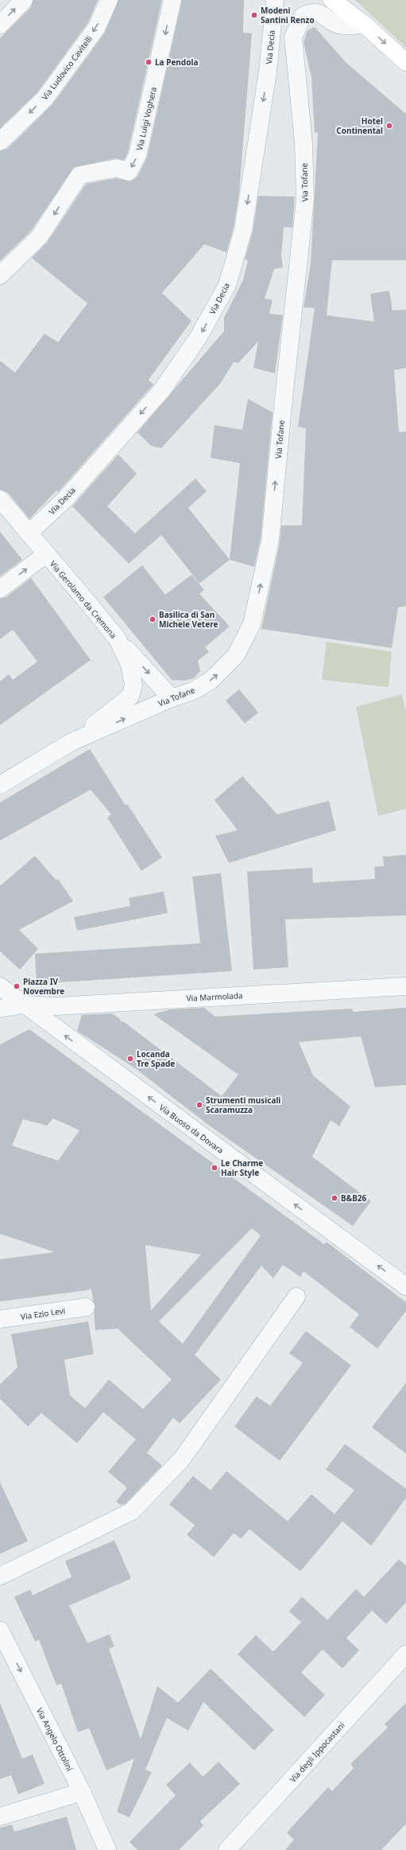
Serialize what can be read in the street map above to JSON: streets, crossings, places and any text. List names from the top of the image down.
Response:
{
  "streets": {
    "street": [
      "Via Decia",
      "Via Ludovico Cavitelli",
      "Via Luigi Voghera",
      "Via Tofane",
      "Via Gerolamo da Cremona",
      "Via Marmolada",
      "Via Buoso da Dovara",
      "Via Ezio Levi",
      "Via Angelo Ottolini",
      "Via degli Ippocastani"
    ]
  },
  "crossings": [
    ["Via Decia", "Via Gerolamo da Cremona"],
    ["Via Tofane", "Via Gerolamo da Cremona"],
    ["Via Marmolada", "Via Buoso da Dovara"]
  ],
  "one_way": [
    "Via Decia",
    "Via Ludovico Cavitelli",
    "Via Luigi Voghera",
    "Via Tofane",
    "Via Buoso da Dovara",
    "Via Angelo Ottolini"
  ],
  "places": [
    "Modeni Santini Renzo",
    "La Pendola",
    "Hotel Continental",
    "Basilica di San Michele Vetere",
    "Piazza IV Novembre",
    "Locanda Tre Spade",
    "Strumenti musicali Scaramuzza",
    "Le Charme Hair Style",
    "B&B26"
  ]
}
